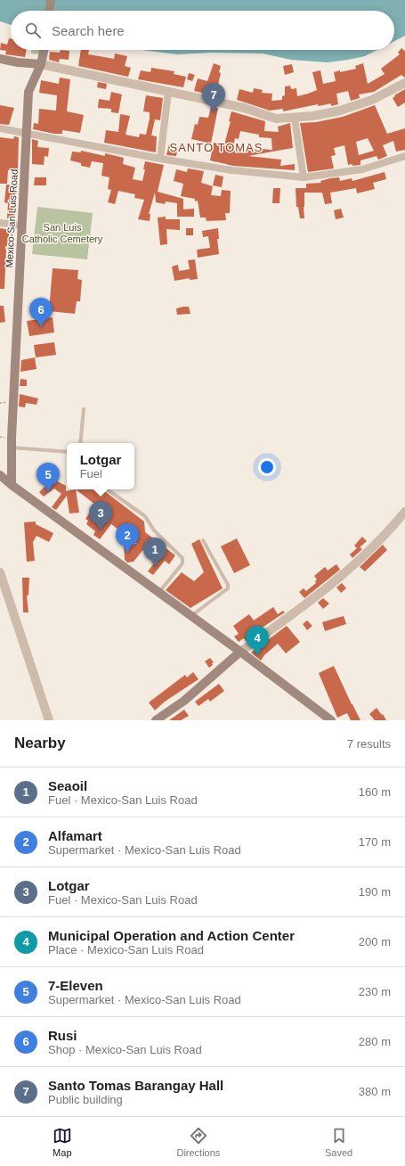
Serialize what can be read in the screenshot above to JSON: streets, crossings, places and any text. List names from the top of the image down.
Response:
{
  "streets": {
    "main road": ["Mexico-San Luis Road"]
  },
  "districts": ["SANTO TOMAS"],
  "parks": ["San Luis Catholic Cemetery"],
  "page": {
    "search": "Search here",
    "pins": [
      "7",
      "6",
      "5",
      "3",
      "2",
      "1",
      "4"
    ],
    "popup": ["Lotgar", "Fuel"],
    "heading": ["Nearby", "7 results"],
    "list": [
      {
        "mark": "1",
        "name": "Seaoil",
        "note": "Fuel · Mexico-San Luis Road",
        "value": "160 m"
      },
      {
        "mark": "2",
        "name": "Alfamart",
        "note": "Supermarket · Mexico-San Luis Road",
        "value": "170 m"
      },
      {
        "mark": "3",
        "name": "Lotgar",
        "note": "Fuel · Mexico-San Luis Road",
        "value": "190 m"
      },
      {
        "mark": "4",
        "name": "Municipal Operation and Action Center",
        "note": "Place · Mexico-San Luis Road",
        "value": "200 m"
      },
      {
        "mark": "5",
        "name": "7-Eleven",
        "note": "Supermarket · Mexico-San Luis Road",
        "value": "230 m"
      },
      {
        "mark": "6",
        "name": "Rusi",
        "note": "Shop · Mexico-San Luis Road",
        "value": "280 m"
      },
      {
        "mark": "7",
        "name": "Santo Tomas Barangay Hall",
        "note": "Public building",
        "value": "380 m"
      }
    ],
    "nav": ["Map", "Directions", "Saved"]
  }
}
